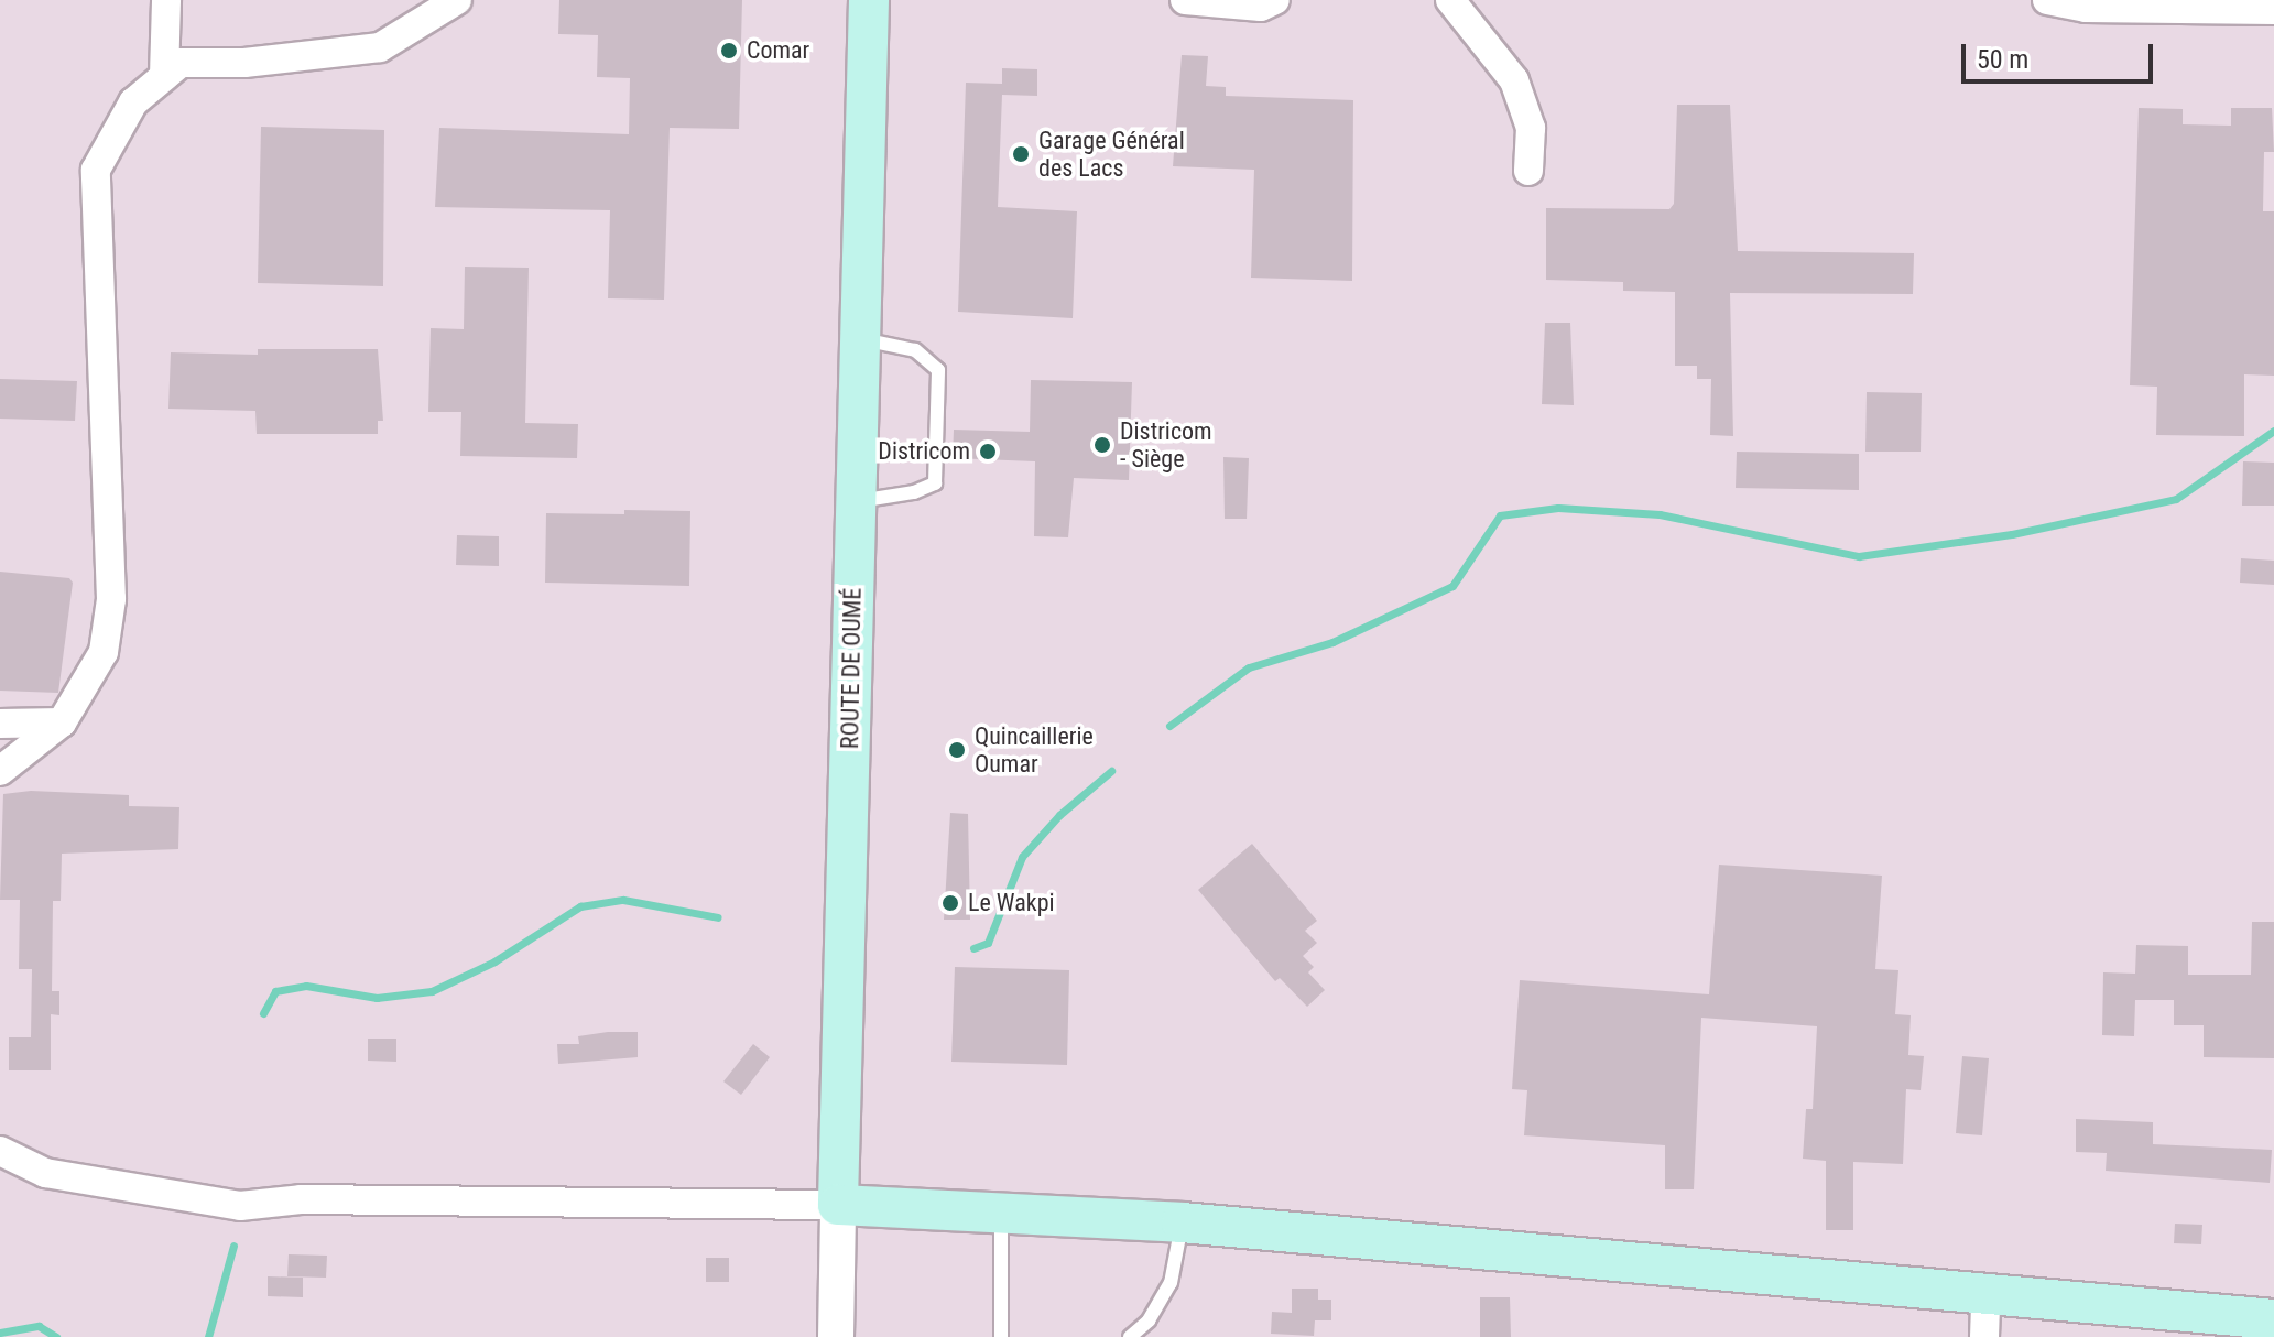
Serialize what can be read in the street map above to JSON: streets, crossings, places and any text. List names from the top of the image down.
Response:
{
  "streets": {
    "main road": ["ROUTE DE OUMÉ"]
  },
  "places": [
    "Comar",
    "Garage Général des Lacs",
    "Districom - Siège",
    "Districom",
    "Quincaillerie Oumar",
    "Le Wakpi"
  ],
  "scale_bar": "50 m"
}
